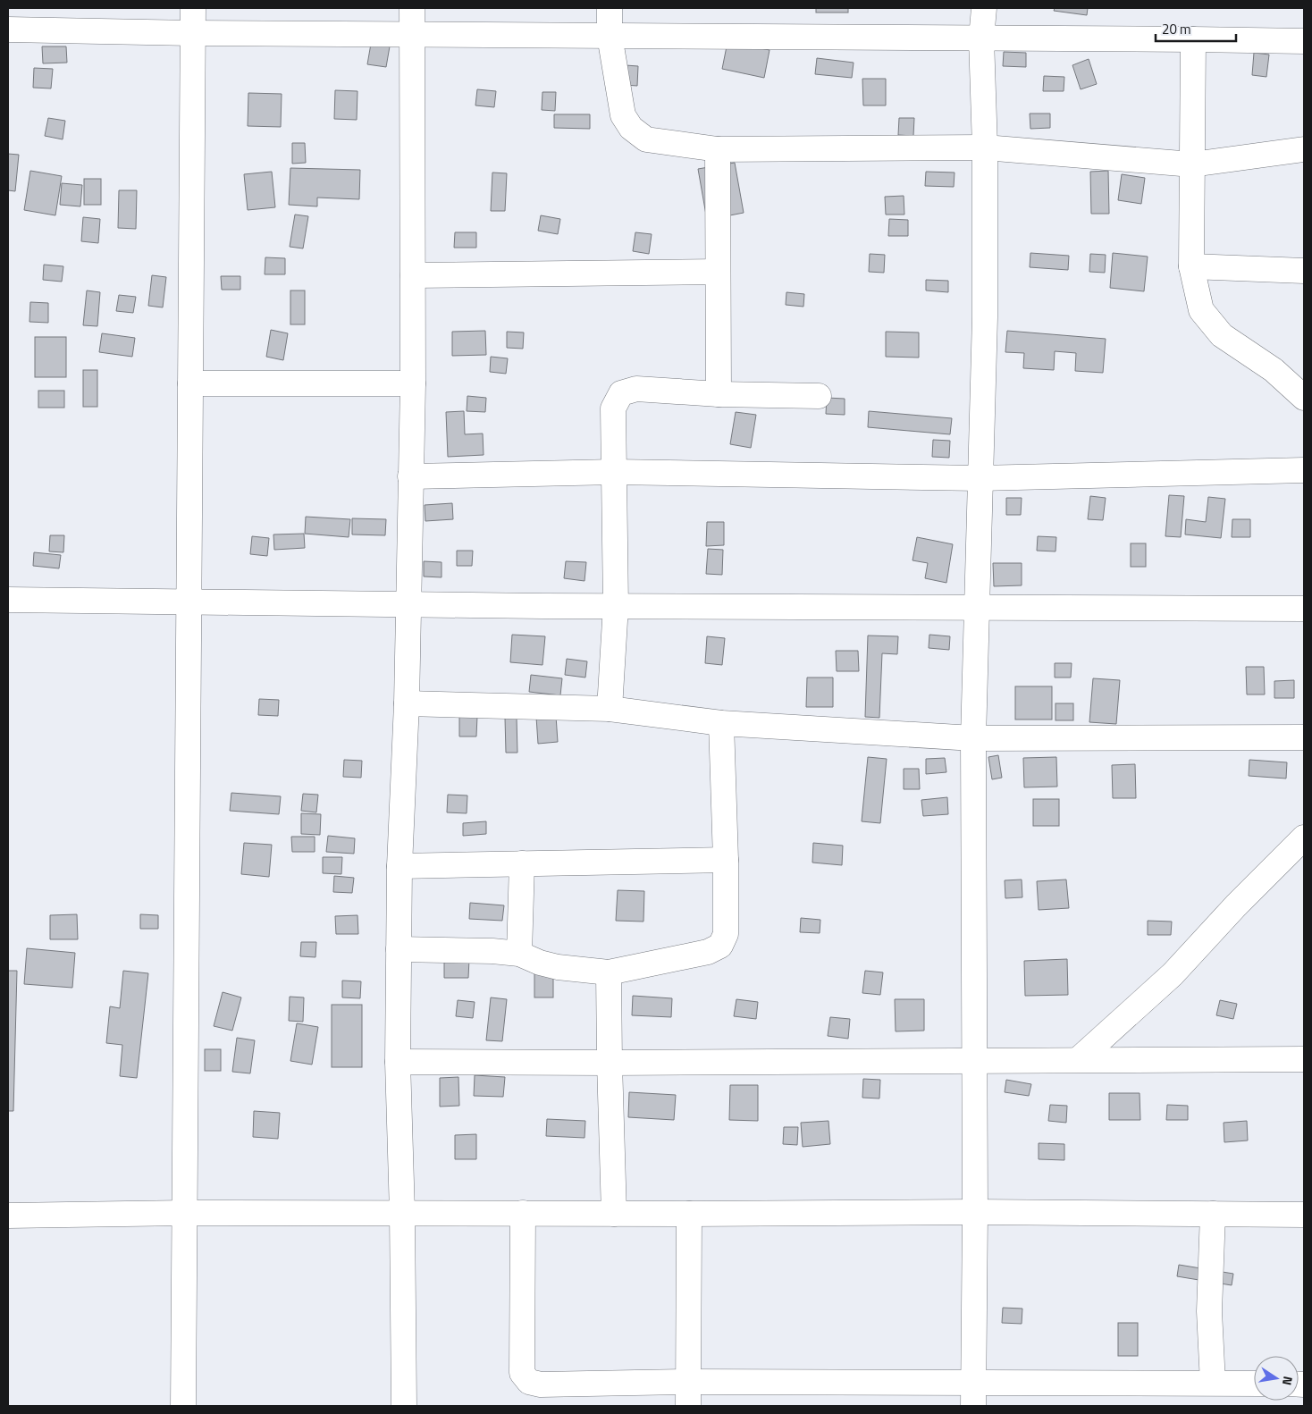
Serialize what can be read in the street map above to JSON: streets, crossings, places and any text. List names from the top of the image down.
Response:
{
  "scale_bar": "20 m",
  "north": "right"
}
